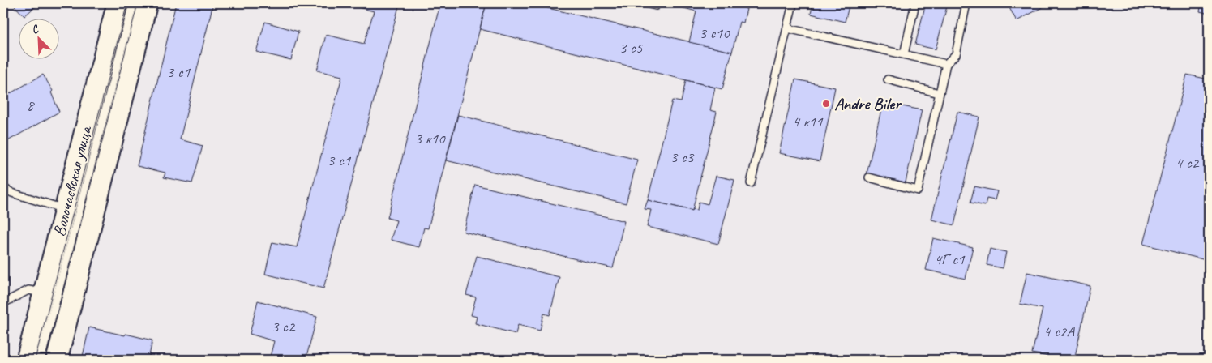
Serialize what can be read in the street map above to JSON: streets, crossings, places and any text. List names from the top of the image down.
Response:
{
  "streets": {
    "street": ["Волочаевская улица"]
  },
  "places": ["Andre Biler"],
  "house_numbers": [
    "3 с10",
    "3 с5",
    "3 с1",
    "8",
    "4 к11",
    "3 к10",
    "3 с3",
    "3 с1",
    "4 с2",
    "4Г с1",
    "3 с2",
    "4 с2А"
  ],
  "north": "top left"
}
